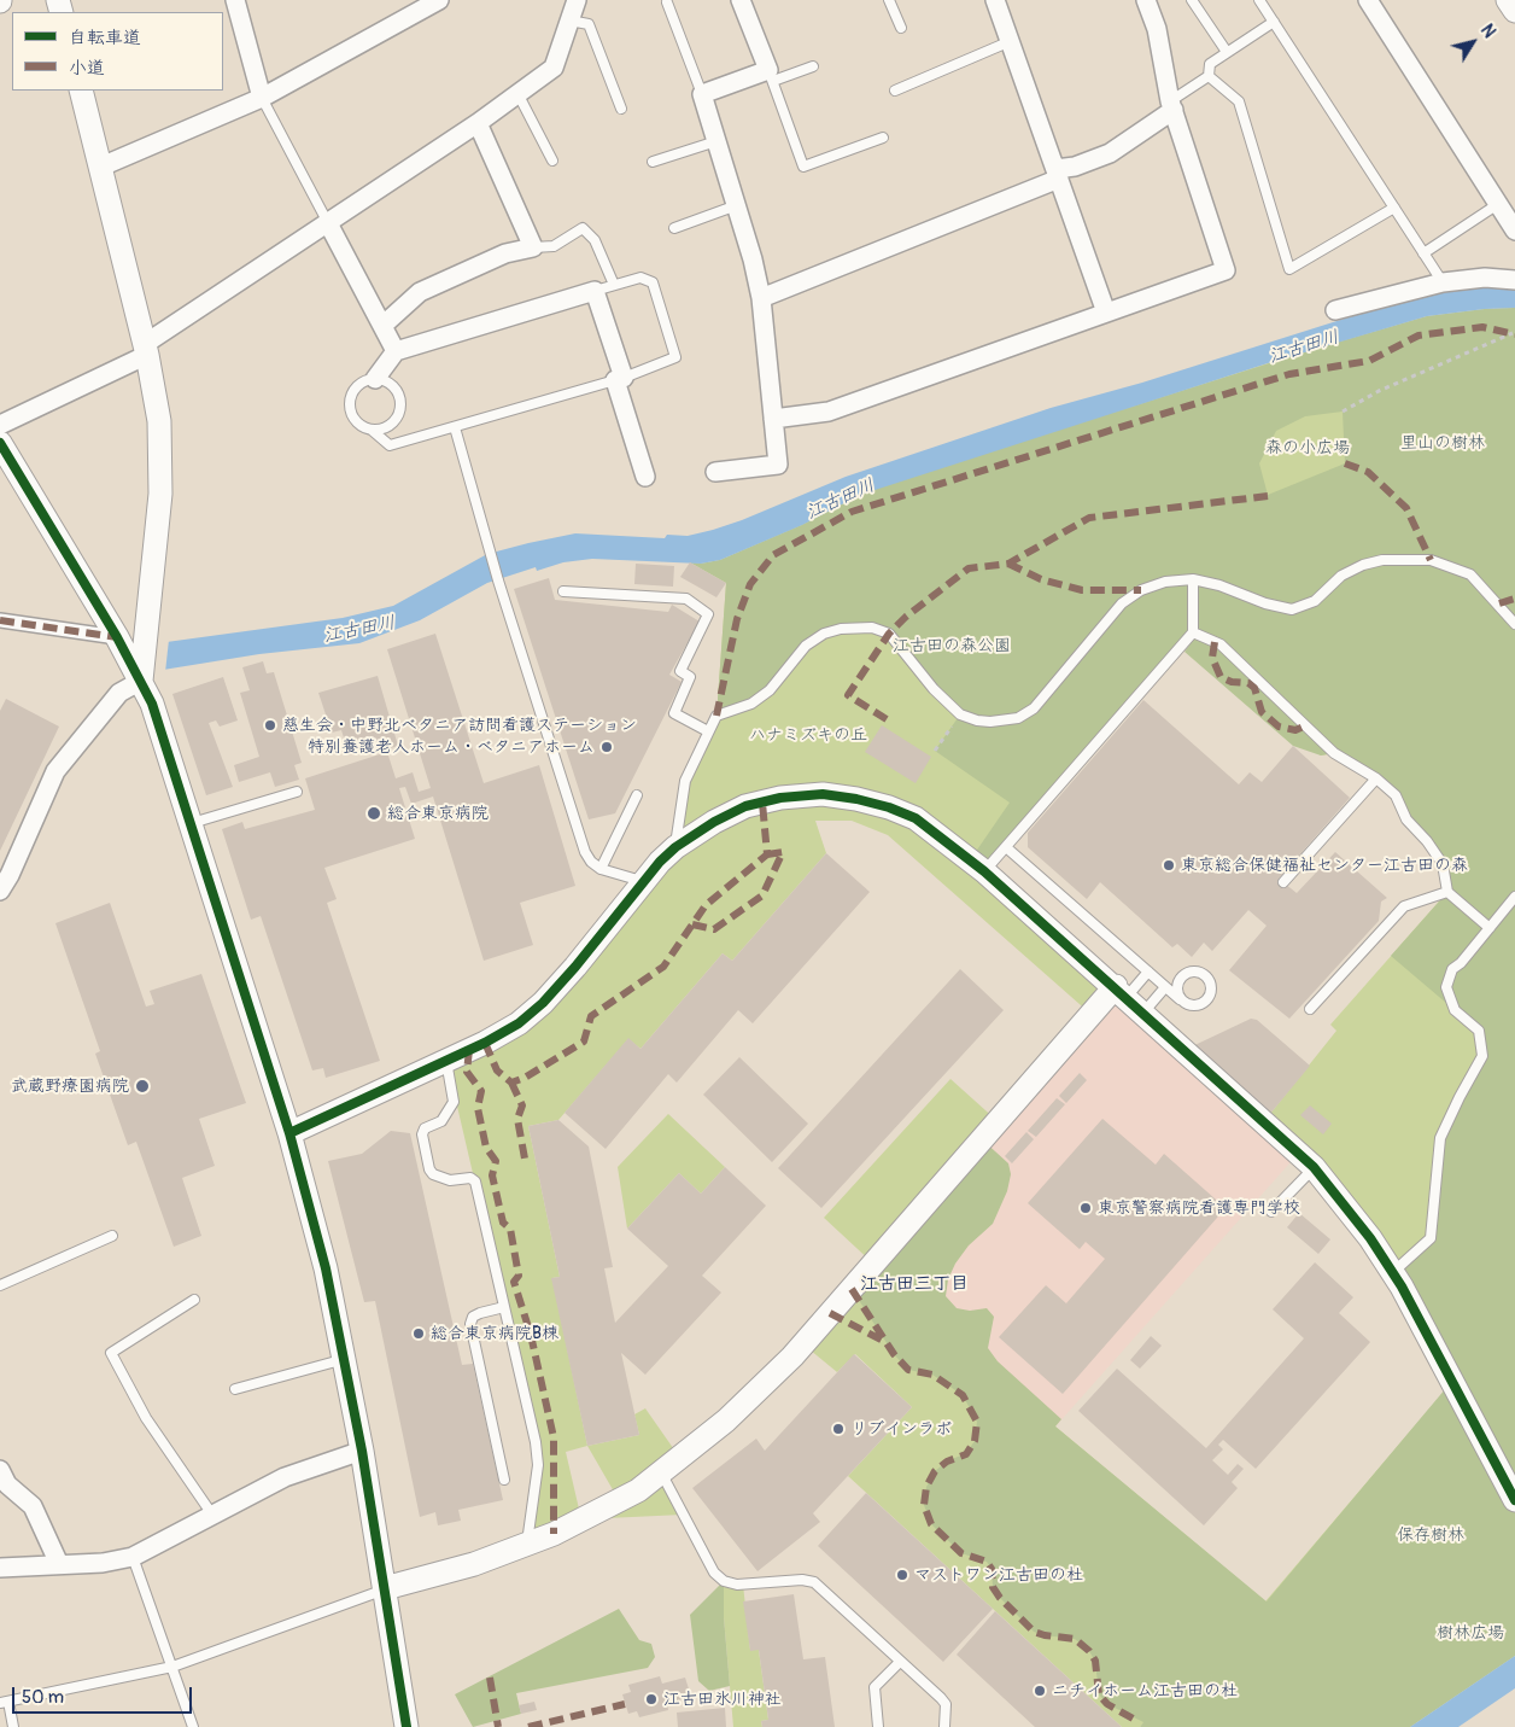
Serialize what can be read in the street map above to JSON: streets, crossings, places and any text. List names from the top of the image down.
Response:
{
  "districts": ["江古田三丁目"],
  "water": ["江古田川"],
  "parks": [
    "里山の樹林",
    "森の小広場",
    "江古田の森公園",
    "ハナミズキの丘",
    "保存樹林",
    "樹林広場"
  ],
  "places": [
    "慈生会・中野北ベタニア訪問看護ステーション",
    "特別養護老人ホーム・ベタニアホーム",
    "総合東京病院",
    "東京総合保健福祉センター江古田の森",
    "武蔵野療園病院",
    "東京警察病院看護専門学校",
    "総合東京病院B棟",
    "リブインラボ",
    "マストワン江古田の杜",
    "ニチイホーム江古田の杜",
    "江古田氷川神社"
  ],
  "legend": ["自転車道", "小道"],
  "scale_bar": "50 m",
  "north": "top right"
}
